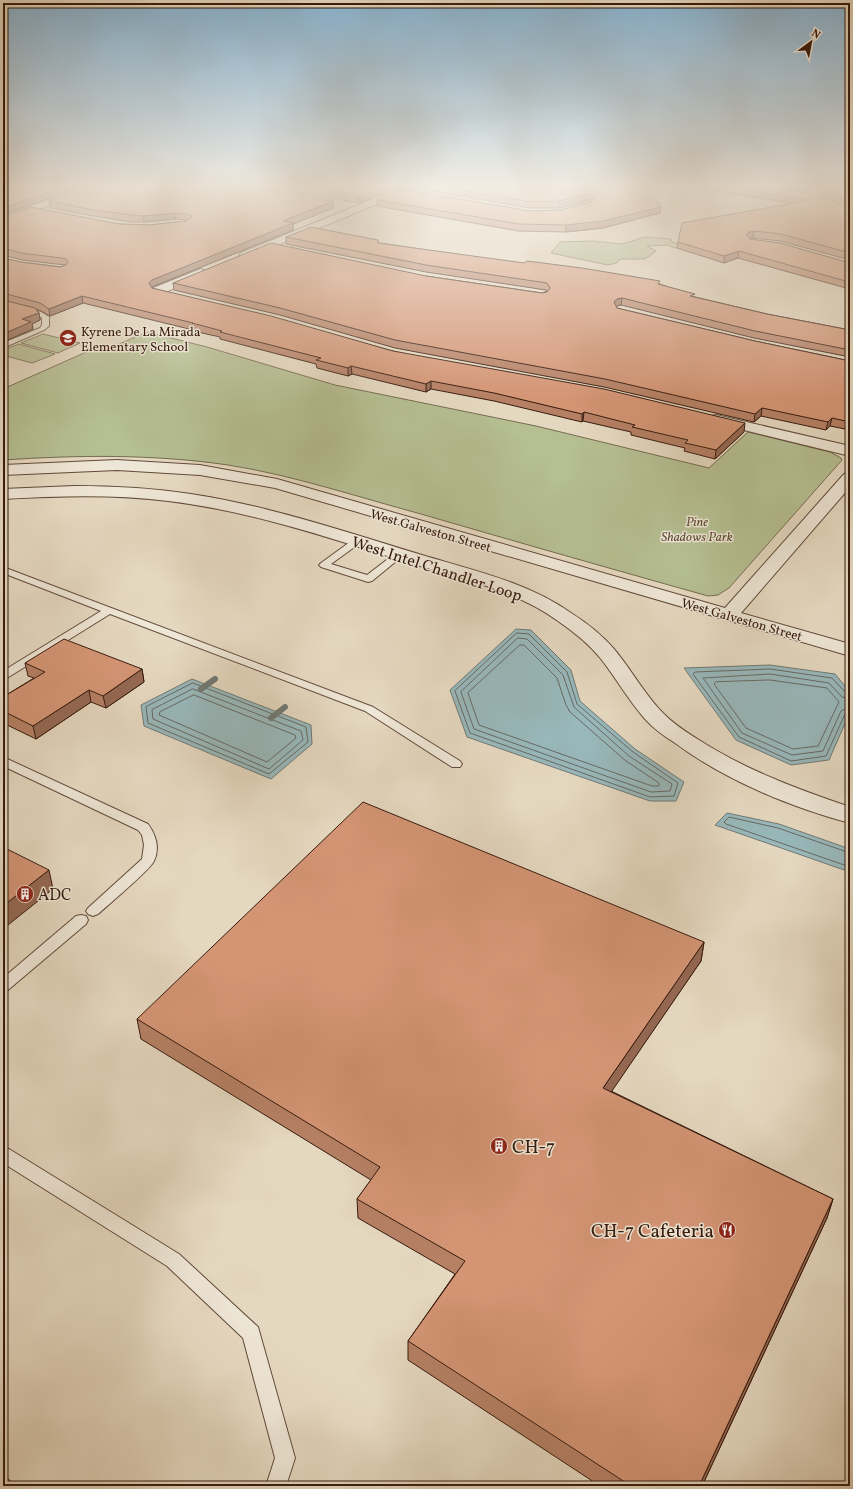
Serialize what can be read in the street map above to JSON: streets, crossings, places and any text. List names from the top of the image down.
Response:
{
  "streets": {
    "street": ["West Galveston Street", "West Intel Chandler Loop"]
  },
  "parks": ["Pine Shadows Park"],
  "places": {
    "school or university": ["Kyrene De La Mirada Elementary School"],
    "building": ["ADC", "CH-7"],
    "restaurant": ["CH-7 Cafeteria"]
  },
  "north": "top right"
}
